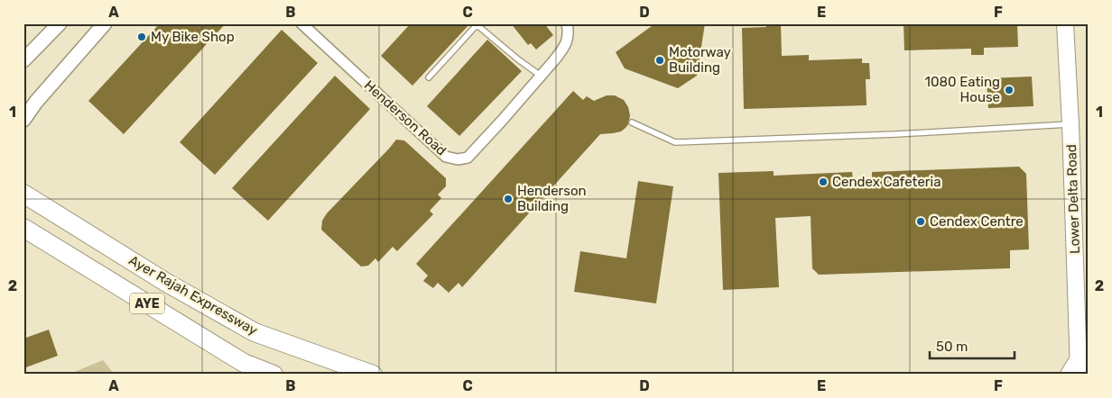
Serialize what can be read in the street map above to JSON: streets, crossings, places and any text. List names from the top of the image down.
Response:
{
  "streets": {
    "highway": ["Ayer Rajah Expressway", "AYE"],
    "main road": ["Lower Delta Road"],
    "street": ["Henderson Road"]
  },
  "places": [
    "My Bike Shop",
    "Motorway Building",
    "1080 Eating House",
    "Cendex Cafeteria",
    "Henderson Building",
    "Cendex Centre"
  ],
  "scale_bar": "50 m",
  "grid": {
    "columns": [
      "A",
      "B",
      "C",
      "D",
      "E",
      "F"
    ],
    "rows": ["1", "2"]
  }
}
